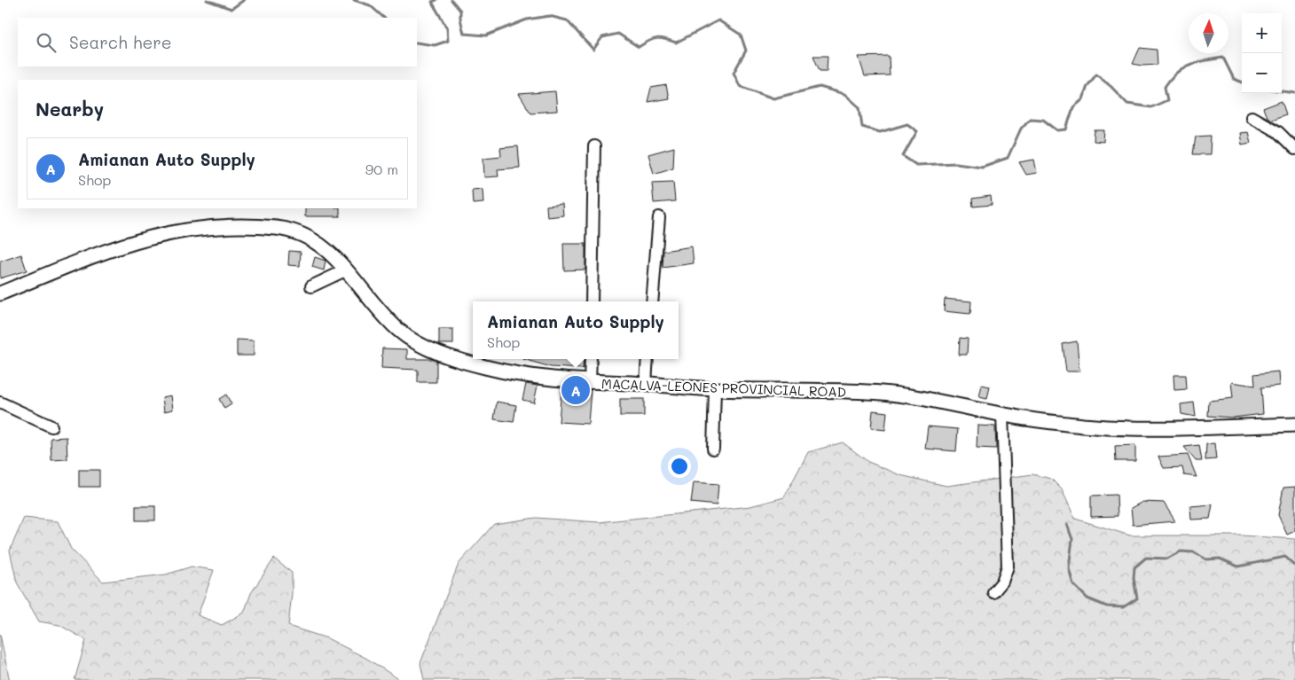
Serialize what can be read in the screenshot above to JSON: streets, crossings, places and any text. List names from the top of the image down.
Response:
{
  "streets": {
    "street": ["MACALVA-LEONES PROVINCIAL ROAD"]
  },
  "north": "top",
  "page": {
    "map_buttons": ["+", "−"],
    "search": "Search here",
    "heading": "Nearby",
    "list": [
      {
        "mark": "A",
        "name": "Amianan Auto Supply",
        "note": "Shop",
        "value": "90 m"
      }
    ],
    "popup": ["Amianan Auto Supply", "Shop"],
    "pins": "A"
  }
}
